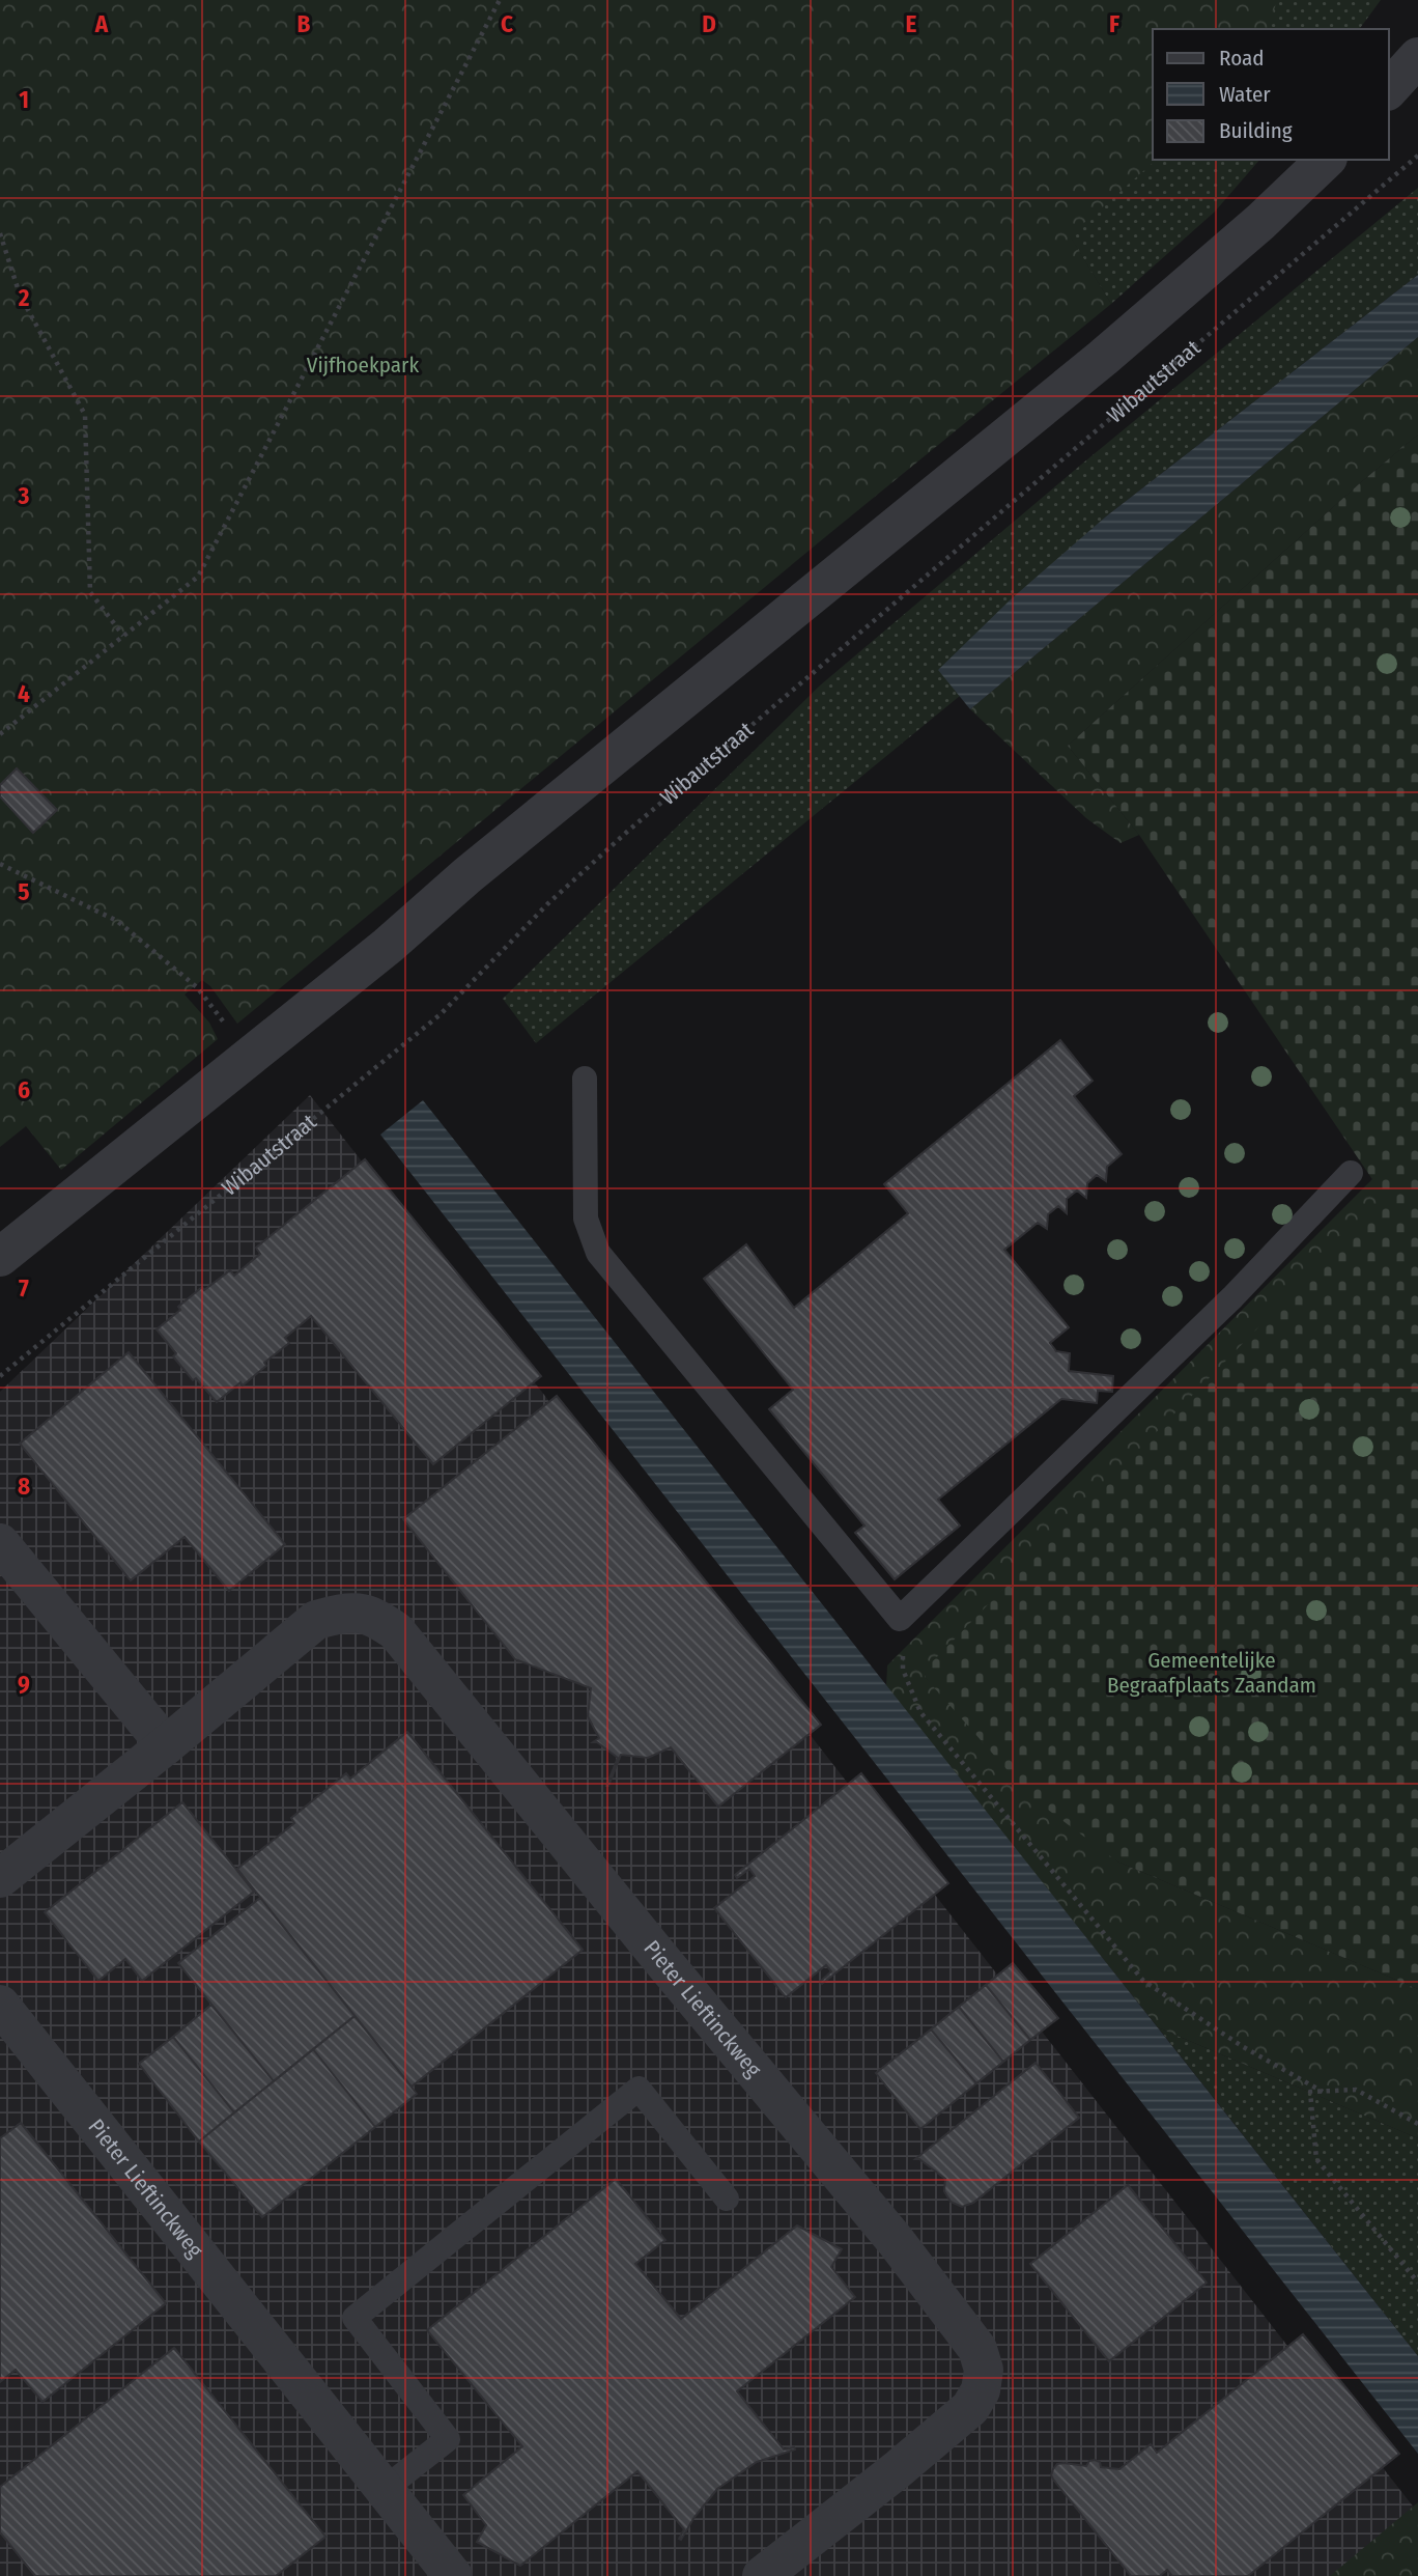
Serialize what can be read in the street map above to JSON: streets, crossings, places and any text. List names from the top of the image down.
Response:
{
  "streets": {
    "street": ["Pieter Lieftinckweg"],
    "path": ["Wibautstraat"]
  },
  "parks": ["Vijfhoekpark", "Gemeentelijke Begraafplaats Zaandam"],
  "legend": ["Road", "Water", "Building"],
  "grid": {
    "columns": [
      "A",
      "B",
      "C",
      "D",
      "E",
      "F"
    ],
    "rows": [
      "1",
      "2",
      "3",
      "4",
      "5",
      "6",
      "7",
      "8",
      "9"
    ]
  }
}
